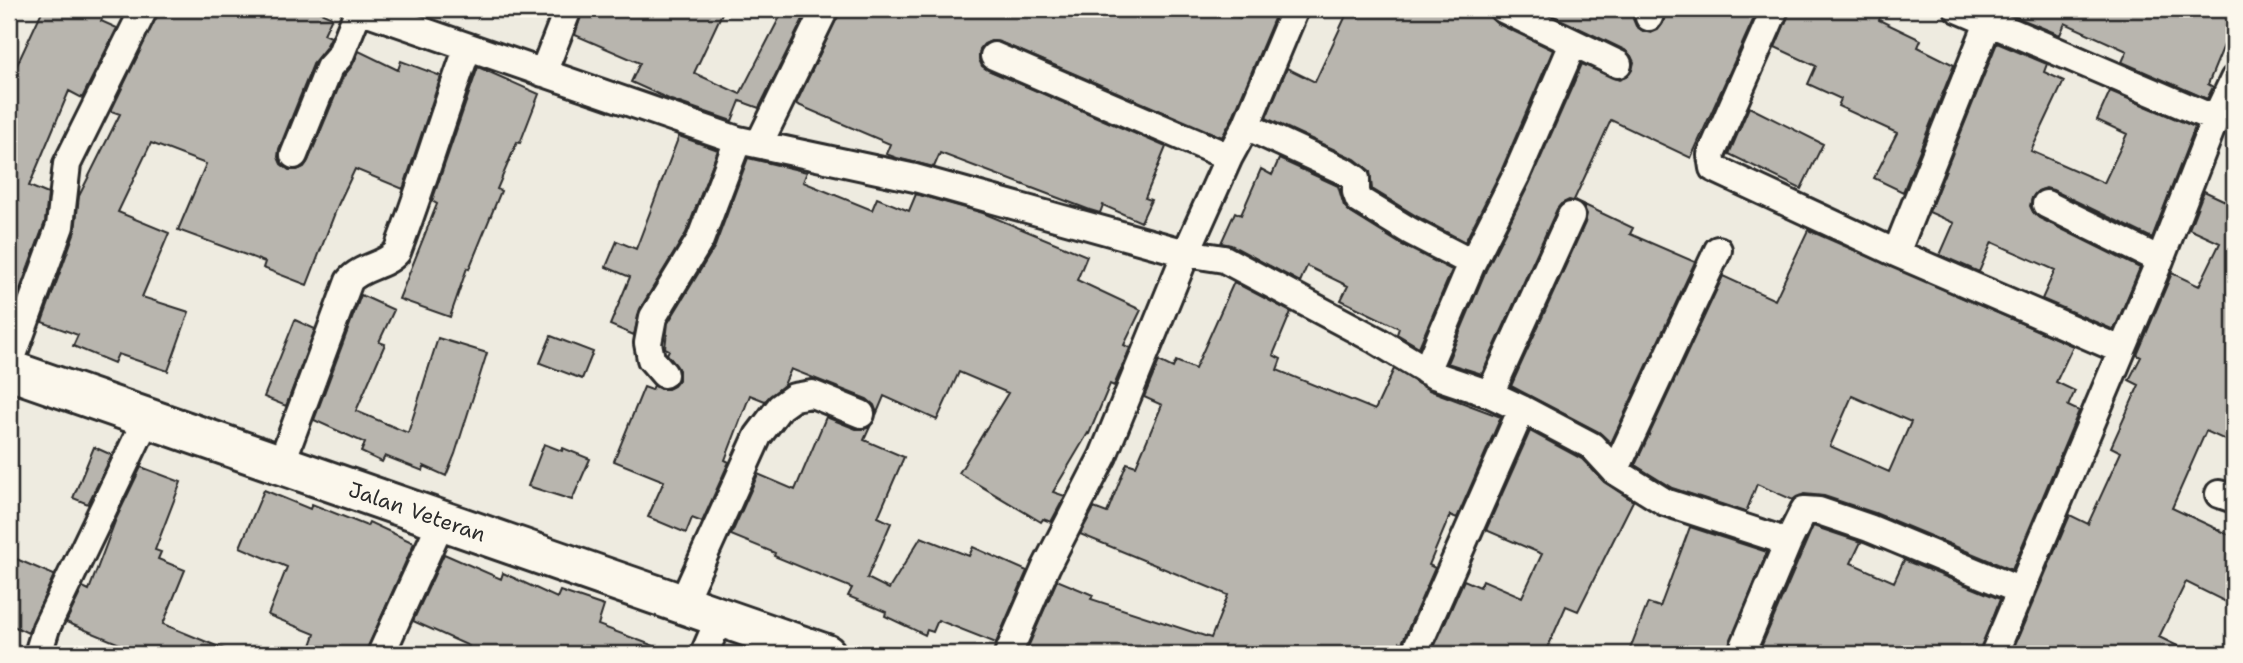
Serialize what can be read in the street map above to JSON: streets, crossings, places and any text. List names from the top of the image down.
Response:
{
  "streets": {
    "main road": ["Jalan Veteran"]
  }
}
